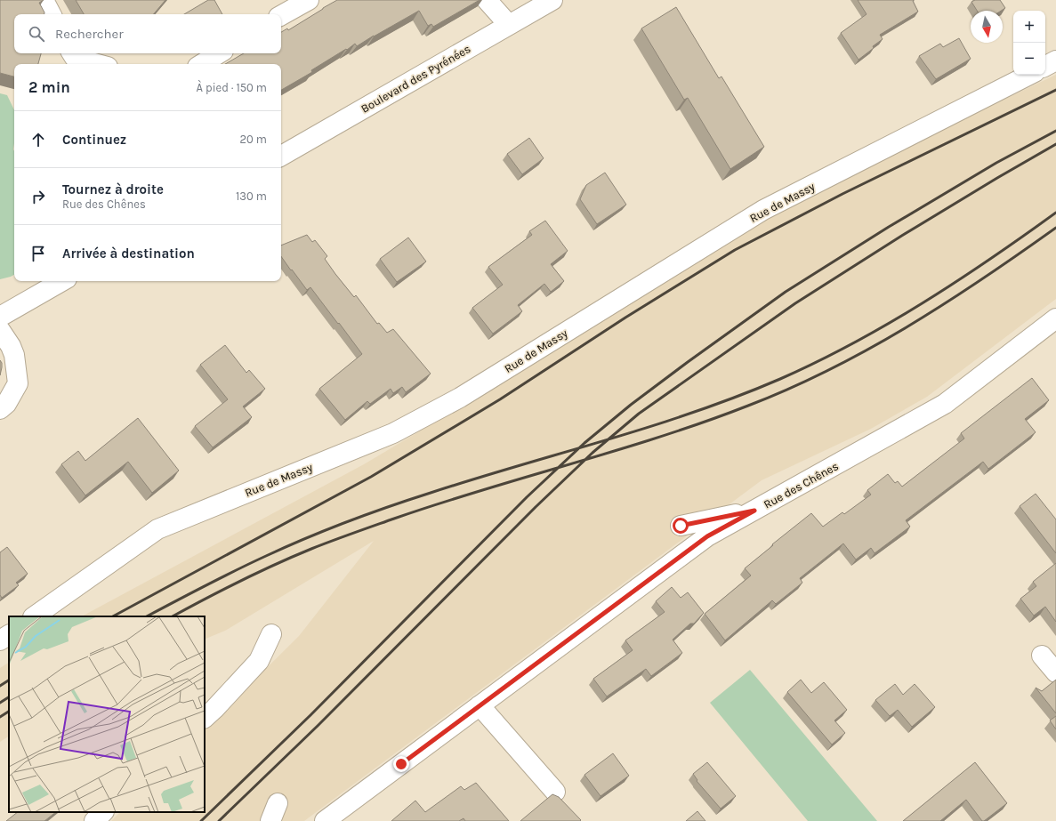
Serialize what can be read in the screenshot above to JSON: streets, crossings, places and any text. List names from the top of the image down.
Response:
{
  "streets": {
    "street": ["Boulevard des Pyrénées", "Rue de Massy", "Rue des Chênes"]
  },
  "north": "bottom",
  "page": {
    "map_buttons": ["+", "−"],
    "search": "Rechercher",
    "heading": ["2 min", "À pied · 150 m"],
    "list": [
      ["Continuez", "20 m"],
      ["Tournez à droite", "Rue des Chênes", "130 m"],
      "Arrivée à destination"
    ]
  }
}
